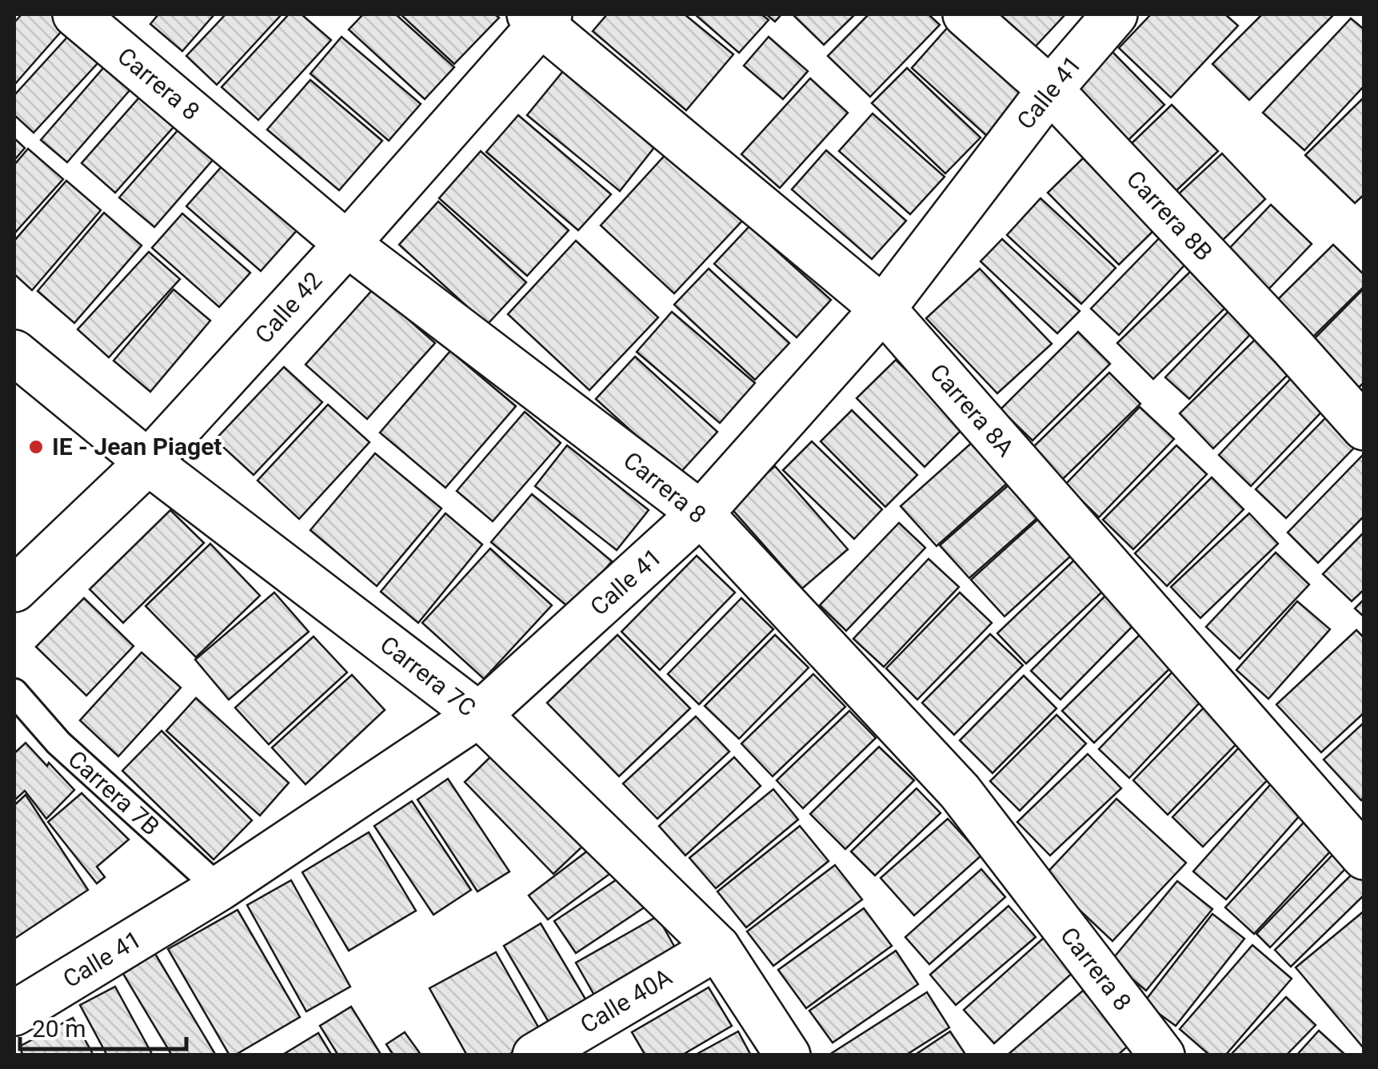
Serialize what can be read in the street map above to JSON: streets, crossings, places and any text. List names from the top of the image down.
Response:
{
  "streets": {
    "street": [
      "Carrera 8",
      "Calle 41",
      "Carrera 8B",
      "Calle 42",
      "Carrera 8A",
      "Carrera 7C",
      "Calle 40A"
    ],
    "lane": ["Carrera 7B"]
  },
  "crossings": [
    ["Carrera 8", "Calle 41"],
    ["Carrera 8", "Calle 42"],
    ["Calle 41", "Carrera 8B"],
    ["Calle 41", "Carrera 8A"],
    ["Calle 41", "Carrera 7C"],
    ["Calle 41", "Carrera 7B"],
    ["Calle 42", "Carrera 8A"],
    ["Calle 42", "Carrera 7C"],
    ["Carrera 7C", "Calle 40A"]
  ],
  "places": ["IE - Jean Piaget"],
  "scale_bar": "20 m"
}
